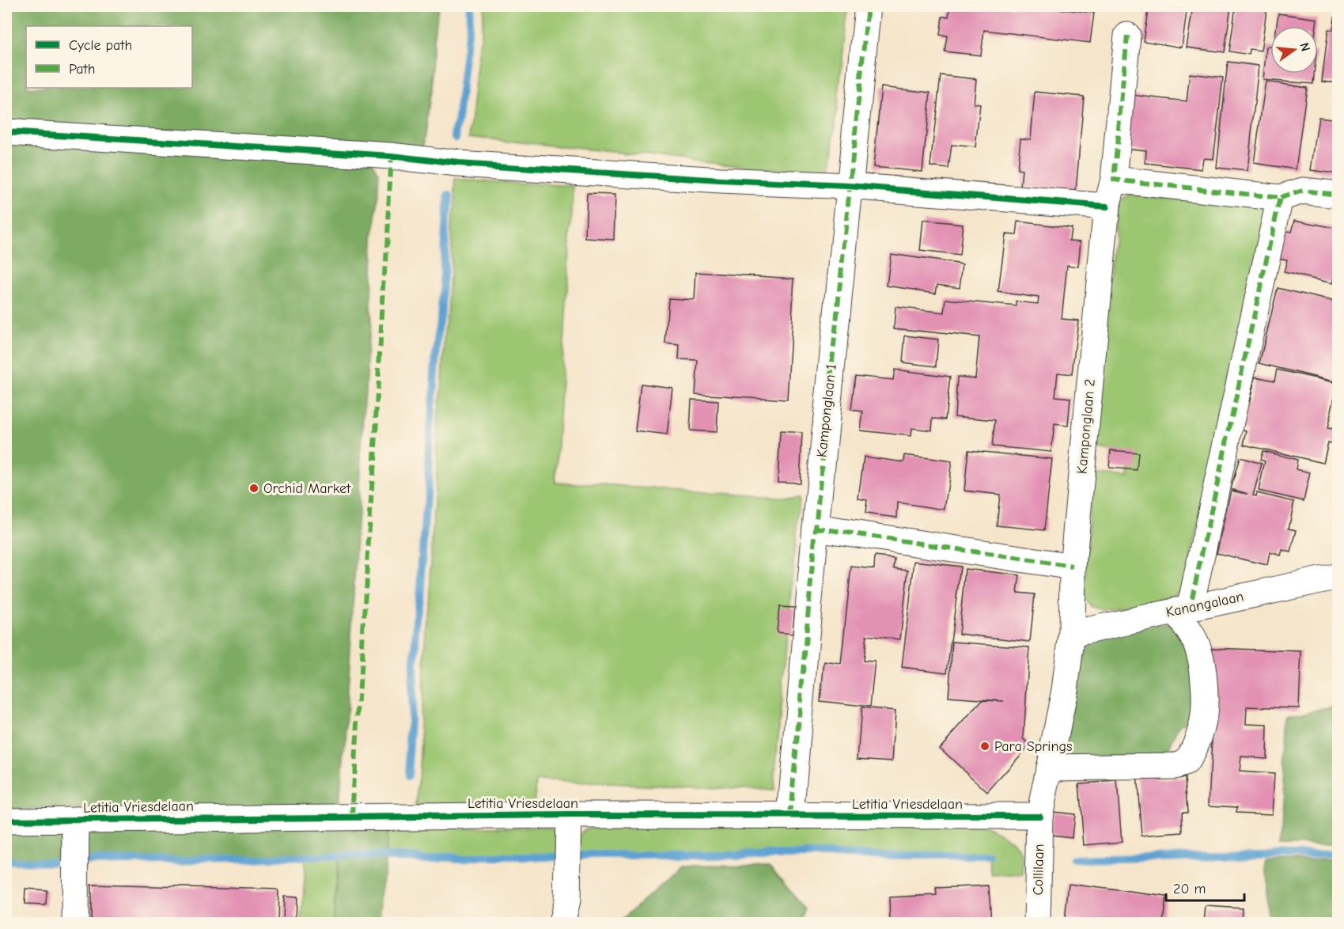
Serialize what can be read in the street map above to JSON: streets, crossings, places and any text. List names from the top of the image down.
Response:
{
  "streets": {
    "street": [
      "Kamponglaan 1",
      "Kamponglaan 2",
      "Kanangalaan",
      "Letitia Vriesdelaan",
      "Collilaan"
    ]
  },
  "crossings": [
    ["Kamponglaan 1", "Letitia Vriesdelaan"],
    ["Kamponglaan 2", "Kanangalaan"],
    ["Kamponglaan 2", "Letitia Vriesdelaan"],
    ["Kamponglaan 2", "Collilaan"],
    ["Letitia Vriesdelaan", "Collilaan"]
  ],
  "places": ["Orchid Market", "Para Springs"],
  "legend": ["Cycle path", "Path"],
  "scale_bar": "20 m",
  "north": "right"
}
